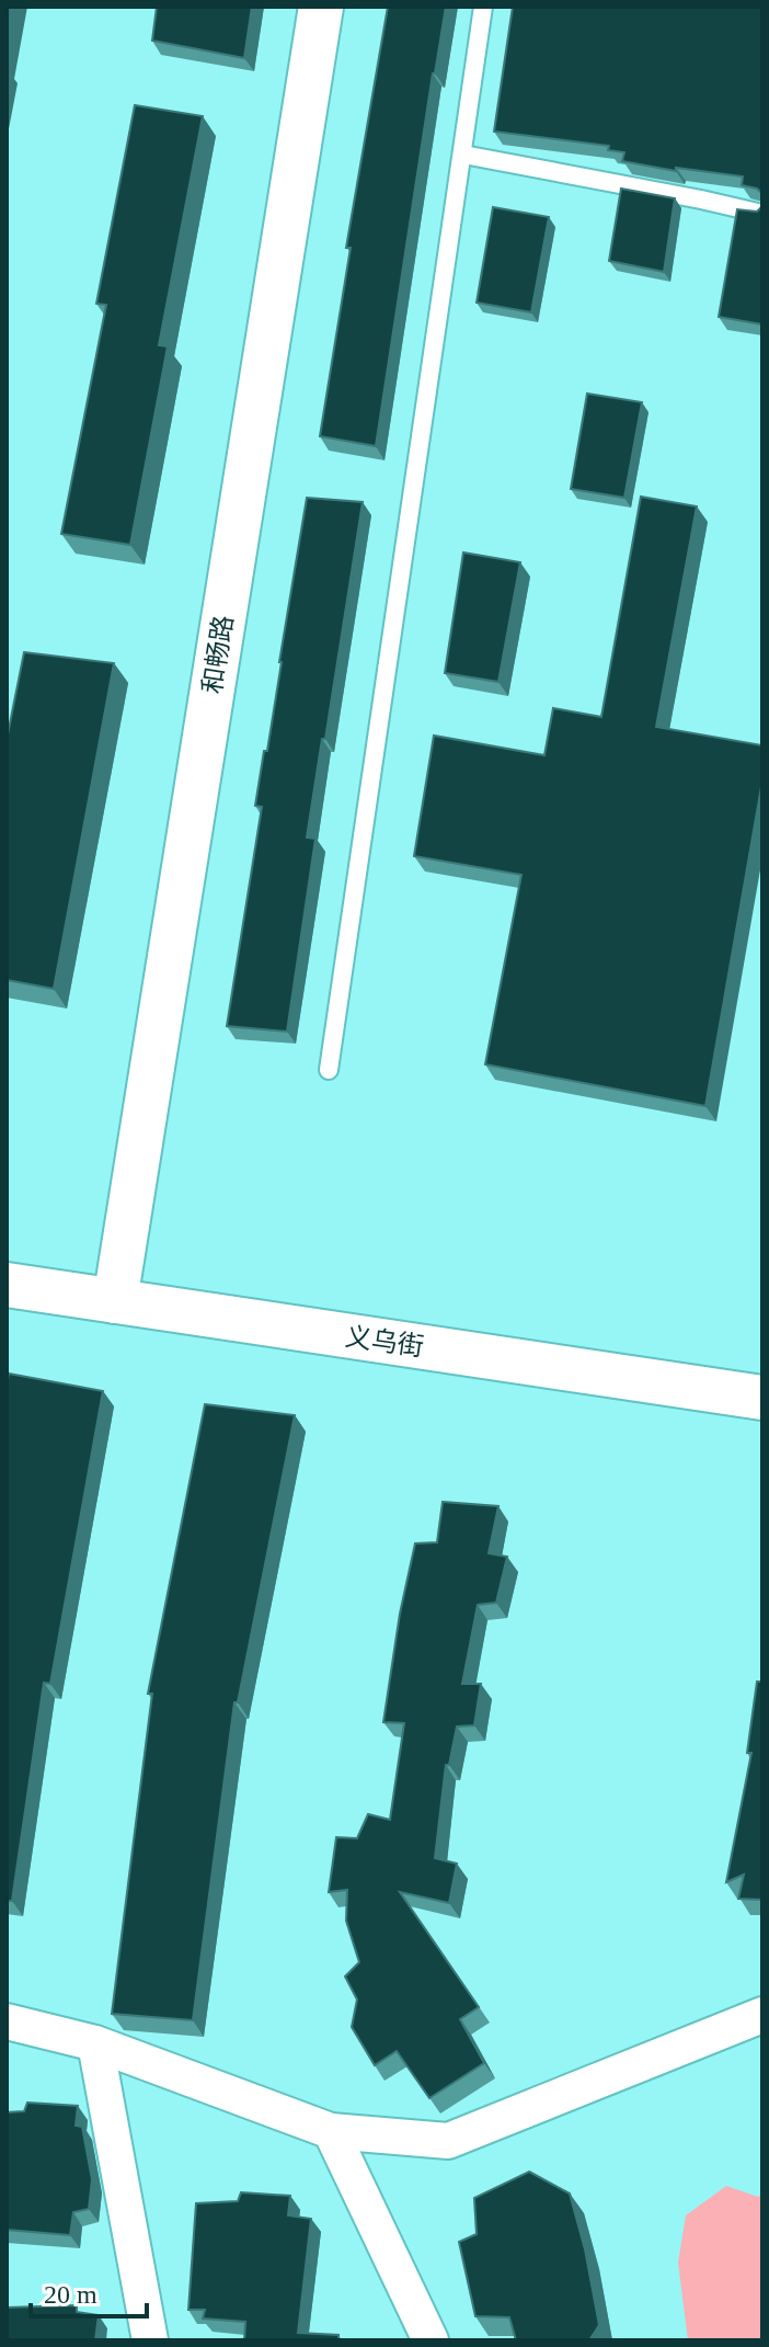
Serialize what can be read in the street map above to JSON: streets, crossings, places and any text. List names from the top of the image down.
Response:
{
  "streets": {
    "street": ["和畅路", "义乌街"]
  },
  "crossings": [
    ["和畅路", "义乌街"]
  ],
  "scale_bar": "20 m"
}
